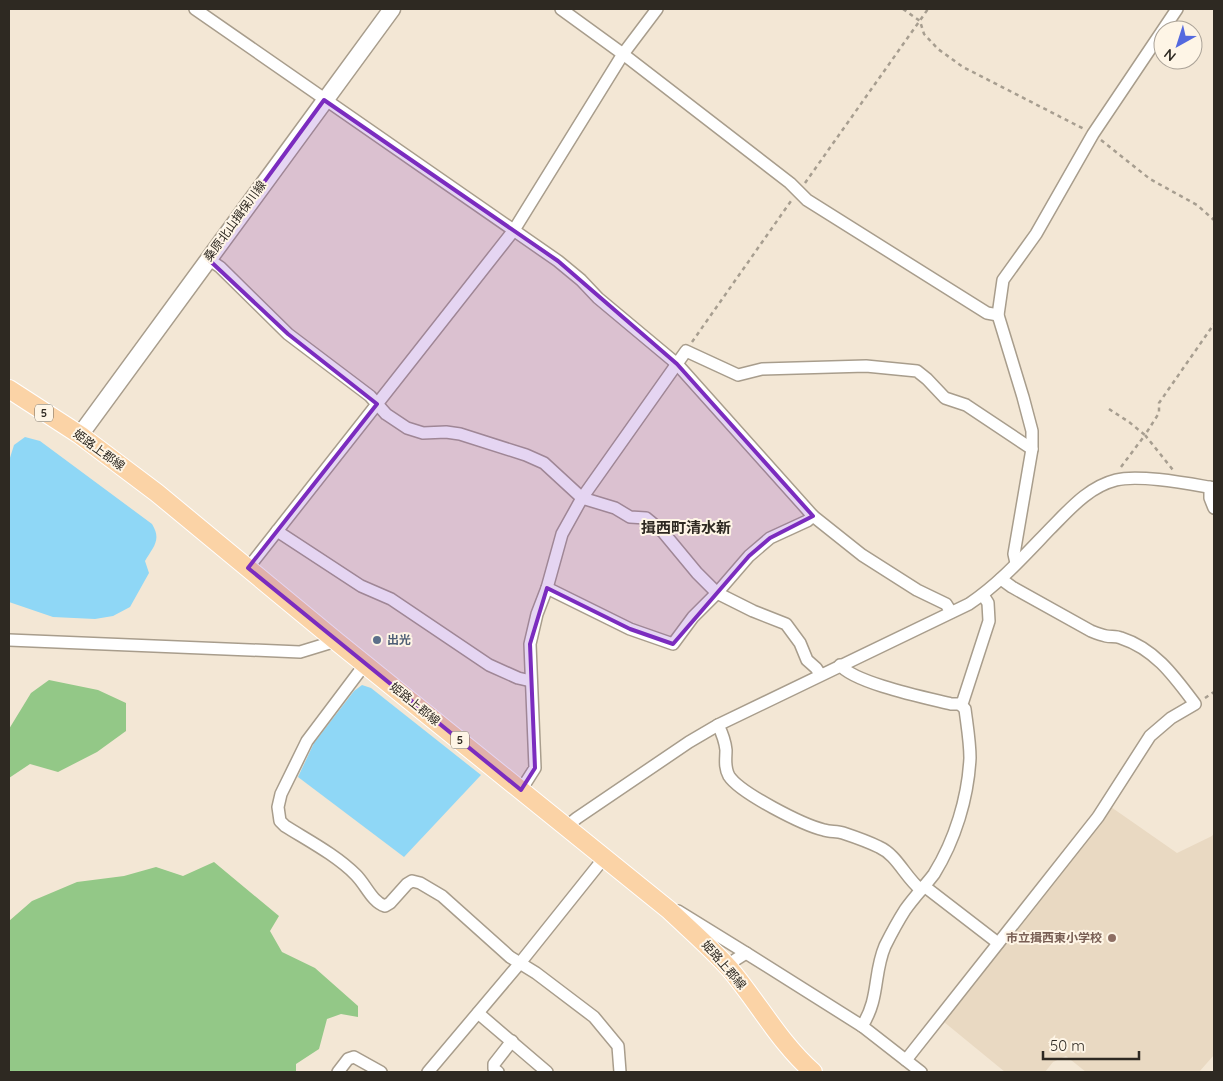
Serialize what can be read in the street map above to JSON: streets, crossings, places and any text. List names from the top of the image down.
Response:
{
  "streets": {
    "main road": ["桑原北山揖保川線", "5", "姫路上郡線"]
  },
  "crossings": [
    ["桑原北山揖保川線", "姫路上郡線"]
  ],
  "districts": ["揖西町清水新"],
  "places": ["出光", "市立揖西東小学校"],
  "scale_bar": "50 m",
  "north": "bottom left"
}
